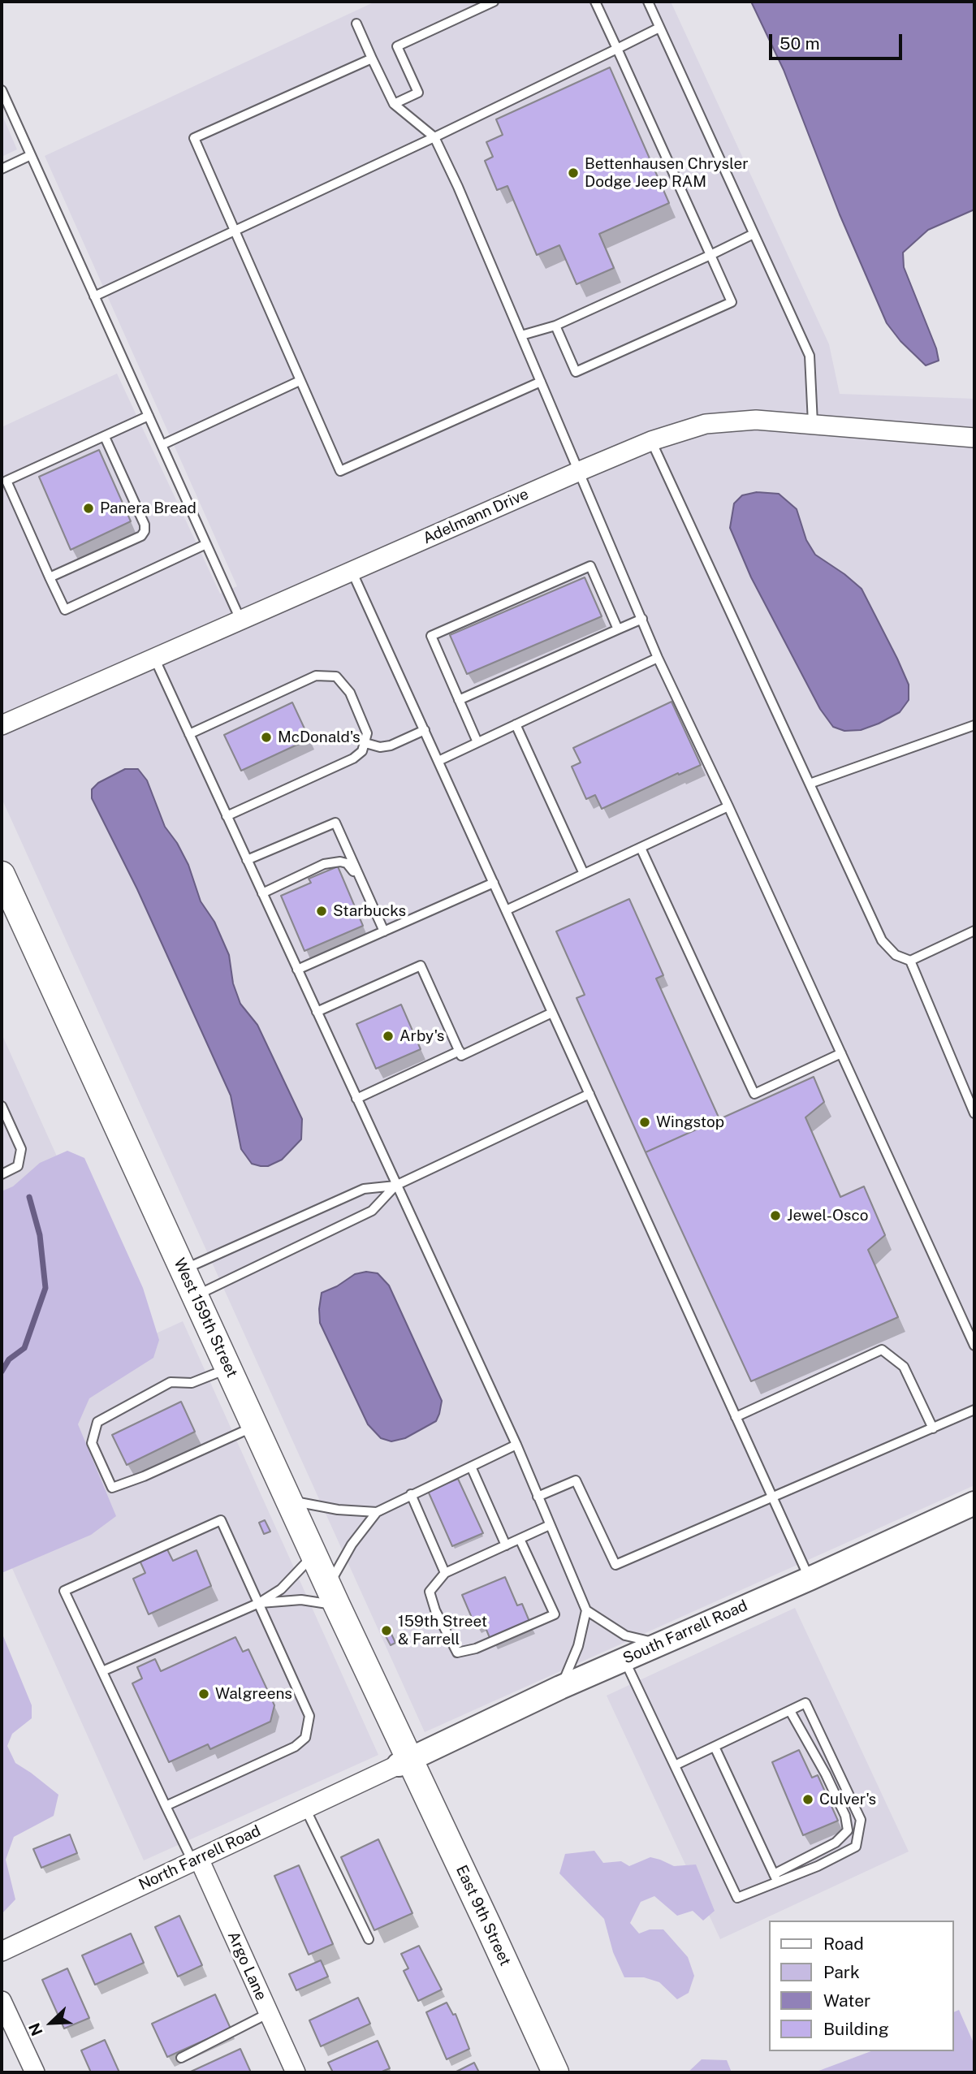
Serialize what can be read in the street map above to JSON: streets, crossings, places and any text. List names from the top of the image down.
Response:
{
  "streets": {
    "main road": ["West 159th Street", "East 9th Street"],
    "street": [
      "Adelmann Drive",
      "South Farrell Road",
      "North Farrell Road",
      "Argo Lane"
    ]
  },
  "crossings": [
    ["West 159th Street", "South Farrell Road"],
    ["West 159th Street", "North Farrell Road"],
    ["West 159th Street", "East 9th Street"],
    ["South Farrell Road", "North Farrell Road"],
    ["South Farrell Road", "East 9th Street"],
    ["North Farrell Road", "East 9th Street"],
    ["North Farrell Road", "Argo Lane"]
  ],
  "places": [
    "Bettenhausen Chrysler Dodge Jeep RAM",
    "Panera Bread",
    "McDonald's",
    "Starbucks",
    "Arby's",
    "Wingstop",
    "Jewel-Osco",
    "159th Street & Farrell",
    "Walgreens",
    "Culver's"
  ],
  "legend": [
    "Road",
    "Park",
    "Water",
    "Building"
  ],
  "scale_bar": "50 m",
  "north": "bottom left"
}
